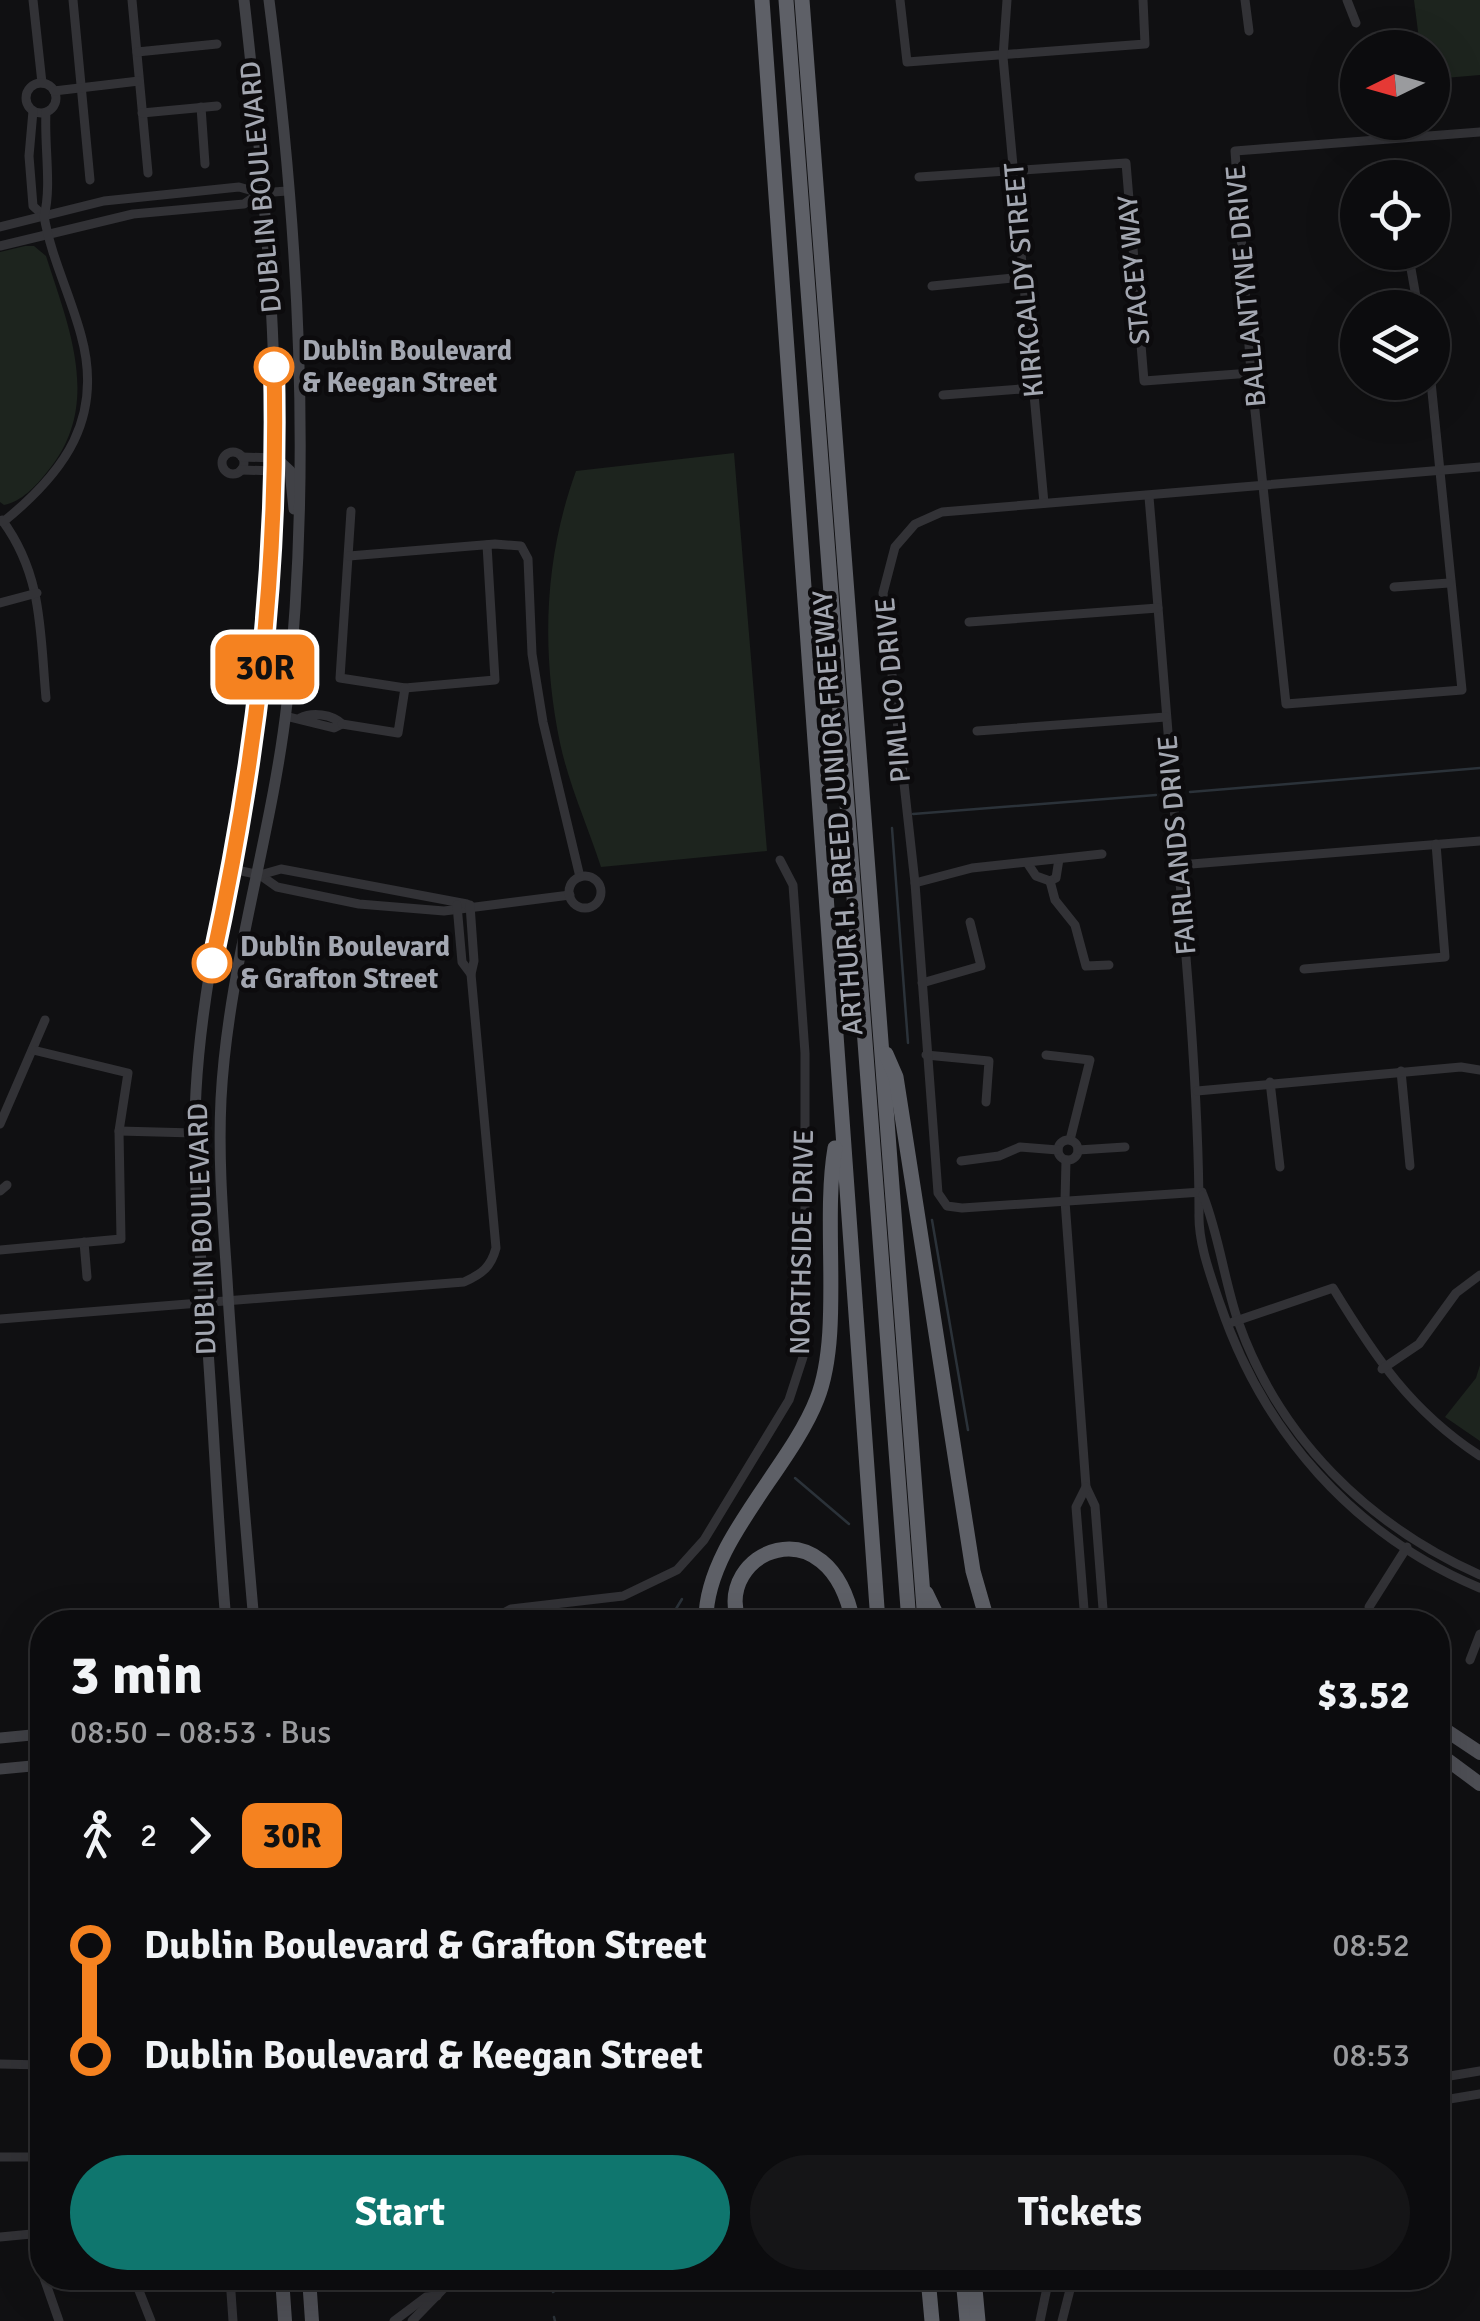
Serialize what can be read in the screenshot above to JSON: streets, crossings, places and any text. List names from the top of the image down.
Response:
{
  "streets": {
    "highway": ["ARTHUR H. BREED JUNIOR FREEWAY"],
    "main road": ["DUBLIN BOULEVARD"],
    "street": [
      "STACEY WAY",
      "KIRKCALDY STREET",
      "BALLANTYNE DRIVE",
      "PIMLICO DRIVE",
      "FAIRLANDS DRIVE",
      "NORTHSIDE DRIVE"
    ]
  },
  "crossings": [
    ["STACEY WAY", "KIRKCALDY STREET"],
    ["STACEY WAY", "BALLANTYNE DRIVE"],
    ["KIRKCALDY STREET", "PIMLICO DRIVE"],
    ["BALLANTYNE DRIVE", "PIMLICO DRIVE"],
    ["PIMLICO DRIVE", "FAIRLANDS DRIVE"]
  ],
  "places": ["Dublin Boulevard & Keegan Street", "Dublin Boulevard & Grafton Street"],
  "lines": ["bus line 30R"],
  "north": "left",
  "page": {
    "on_map": "30R",
    "heading": ["3 min", "08:50 – 08:53 · Bus", "$3.52"],
    "legs": ["2", "30R"],
    "list": [
      {
        "name": "Dublin Boulevard & Grafton Street",
        "value": "08:52"
      },
      {
        "name": "Dublin Boulevard & Keegan Street",
        "value": "08:53"
      }
    ],
    "buttons": ["Start", "Tickets"]
  }
}
